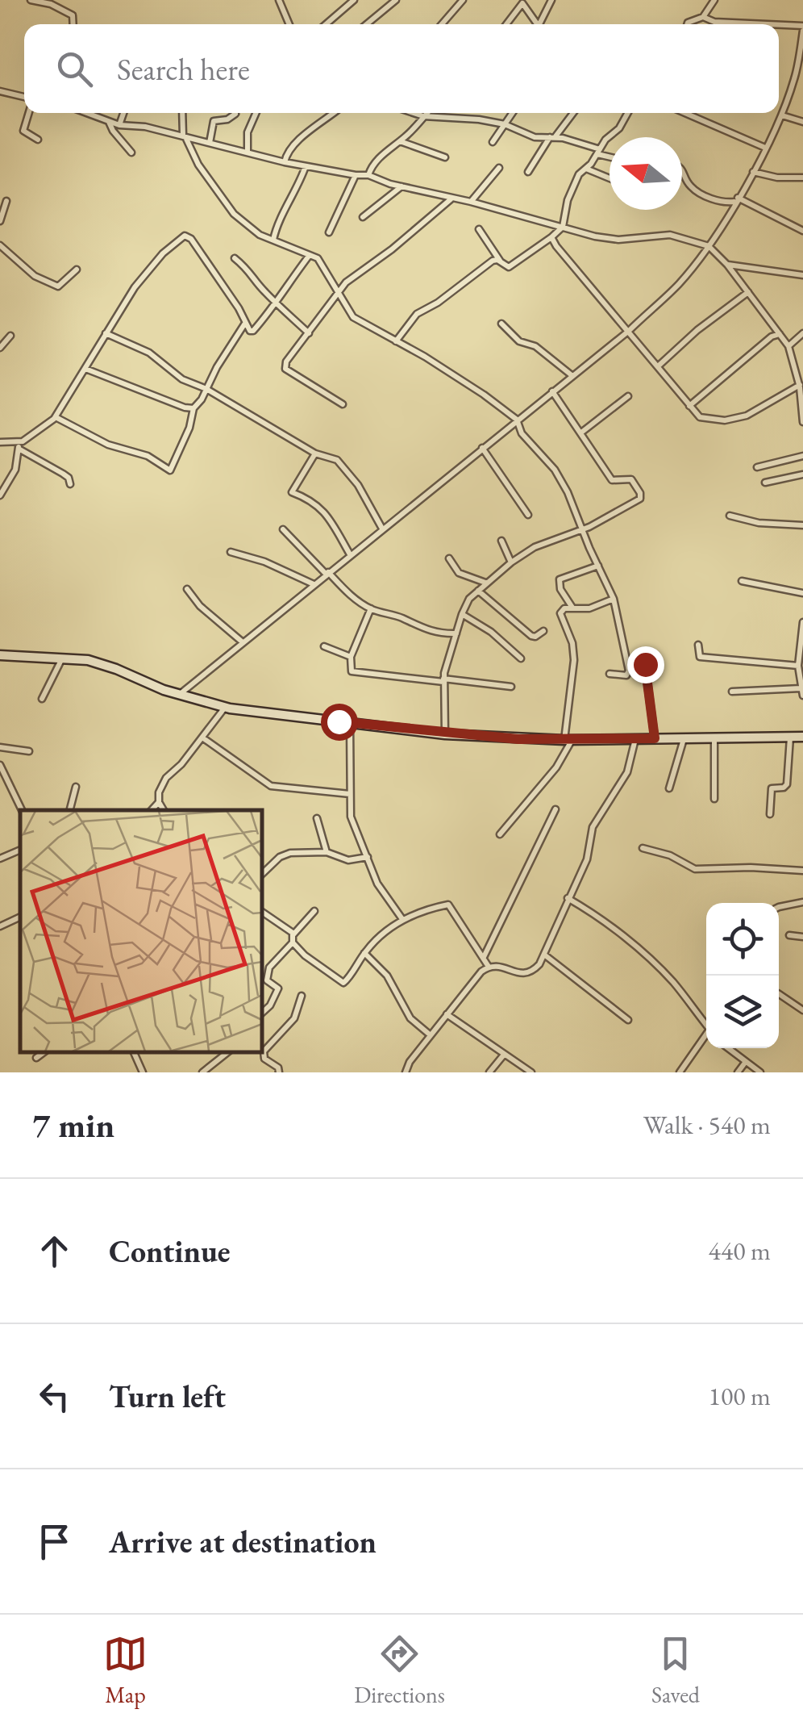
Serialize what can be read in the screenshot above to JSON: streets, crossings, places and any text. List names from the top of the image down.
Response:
{
  "north": "left",
  "page": {
    "search": "Search here",
    "heading": ["7 min", "Walk · 540 m"],
    "list": [
      ["Continue", "440 m"],
      ["Turn left", "100 m"],
      "Arrive at destination"
    ],
    "nav": ["Map", "Directions", "Saved"]
  }
}
